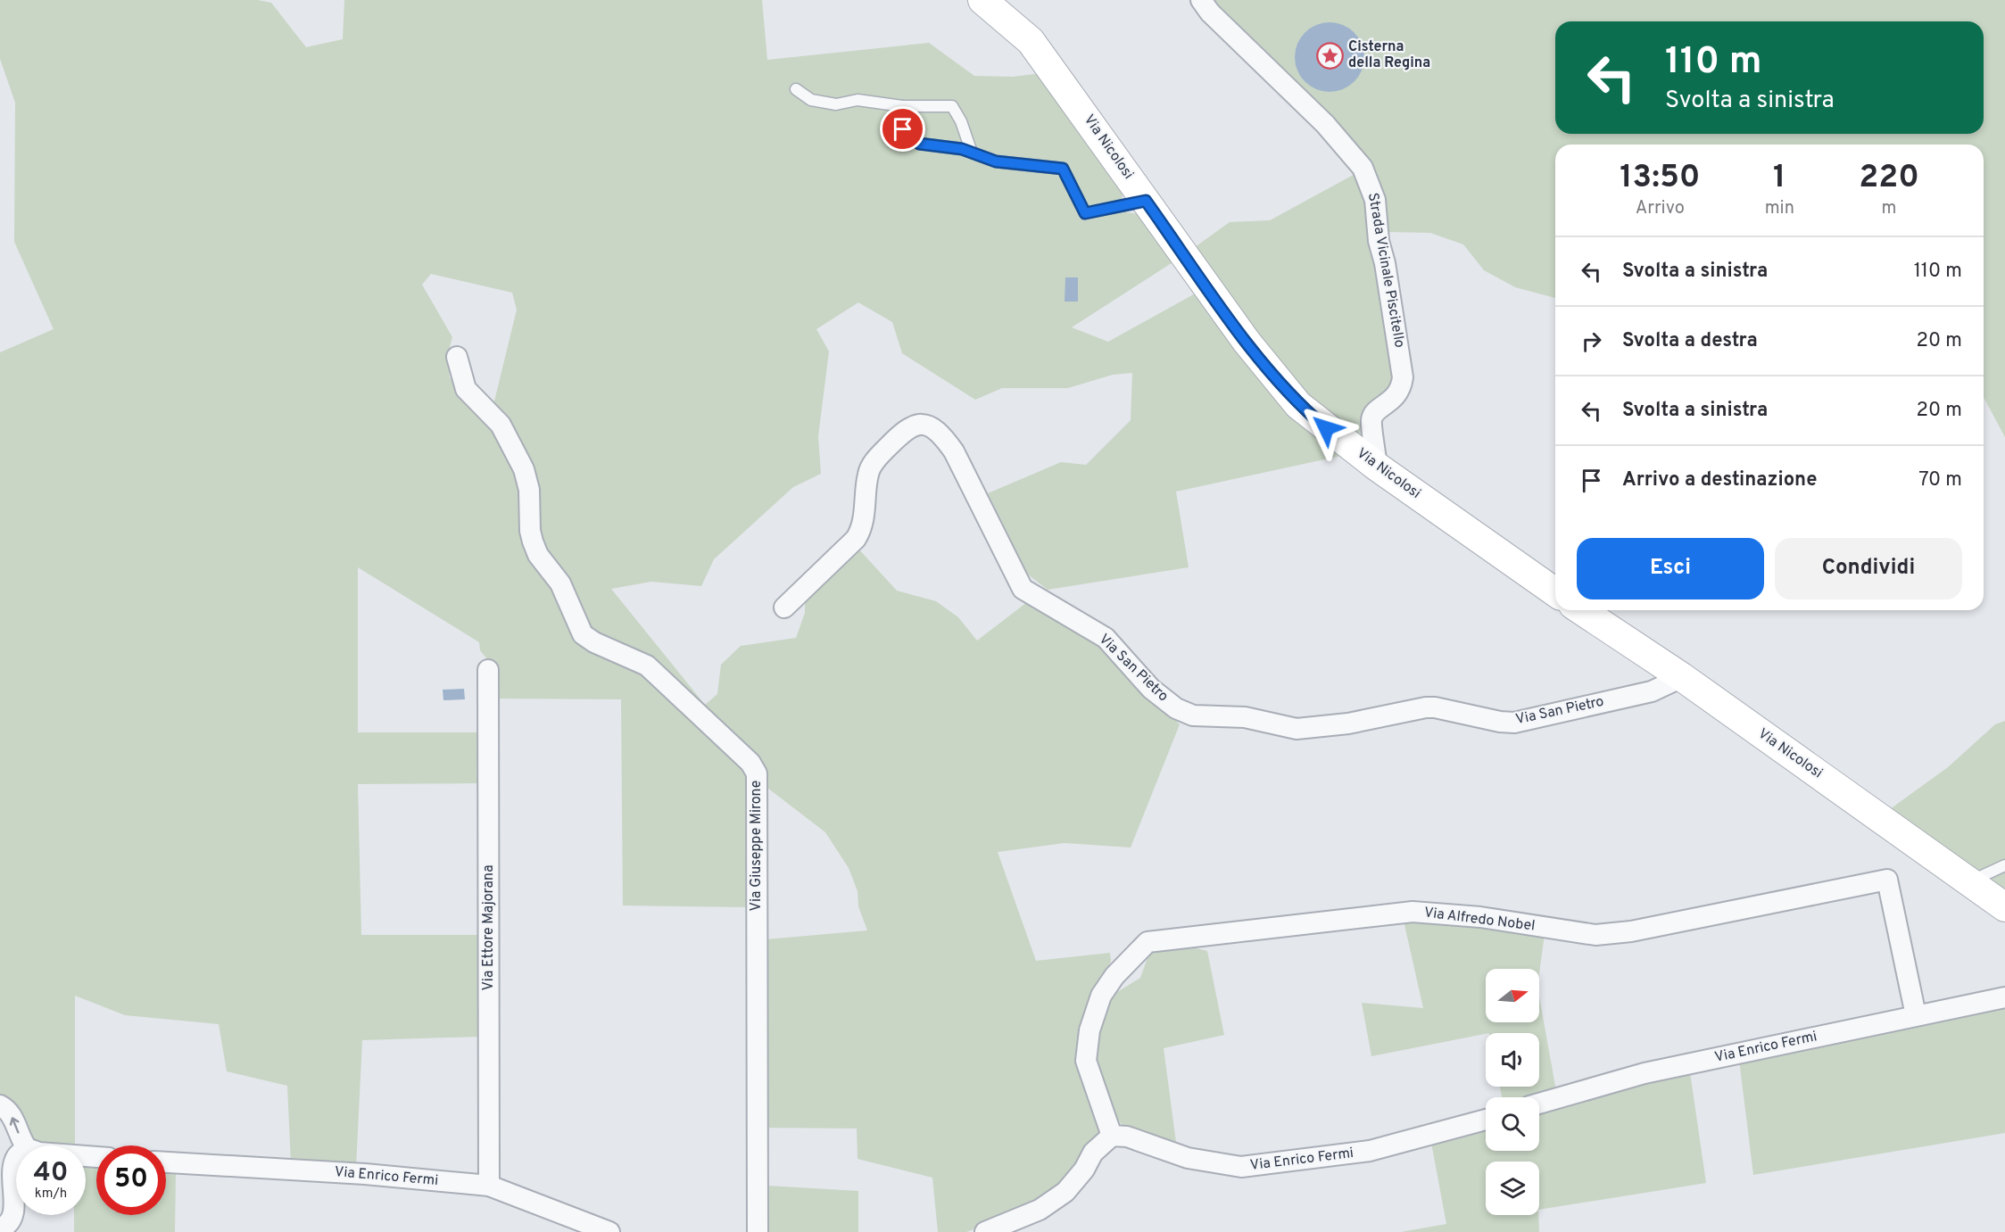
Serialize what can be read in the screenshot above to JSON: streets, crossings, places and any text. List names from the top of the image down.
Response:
{
  "streets": {
    "main road": ["Via Nicolosi"],
    "street": [
      "Strada Vicinale Piscitello",
      "Via San Pietro",
      "Via Giuseppe Mirone",
      "Via Alfredo Nobel",
      "Via Ettore Majorana",
      "Via Enrico Fermi"
    ]
  },
  "crossings": [
    ["Via Nicolosi", "Strada Vicinale Piscitello"],
    ["Via Nicolosi", "Via San Pietro"],
    ["Via Alfredo Nobel", "Via Enrico Fermi"],
    ["Via Ettore Majorana", "Via Enrico Fermi"]
  ],
  "places": {
    "place": ["Cisterna della Regina"]
  },
  "north": "right",
  "page": {
    "turn": ["110 m", "Svolta a sinistra"],
    "eta": [
      "13:50",
      "Arrivo",
      "1",
      "min",
      "220",
      "m"
    ],
    "list": [
      {
        "name": "Svolta a sinistra",
        "value": "110 m"
      },
      {
        "name": "Svolta a destra",
        "value": "20 m"
      },
      {
        "name": "Svolta a sinistra",
        "value": "20 m"
      },
      {
        "name": "Arrivo a destinazione",
        "value": "70 m"
      }
    ],
    "buttons": ["Esci", "Condividi"],
    "speed": "40 km/h",
    "limit": "50"
  }
}
